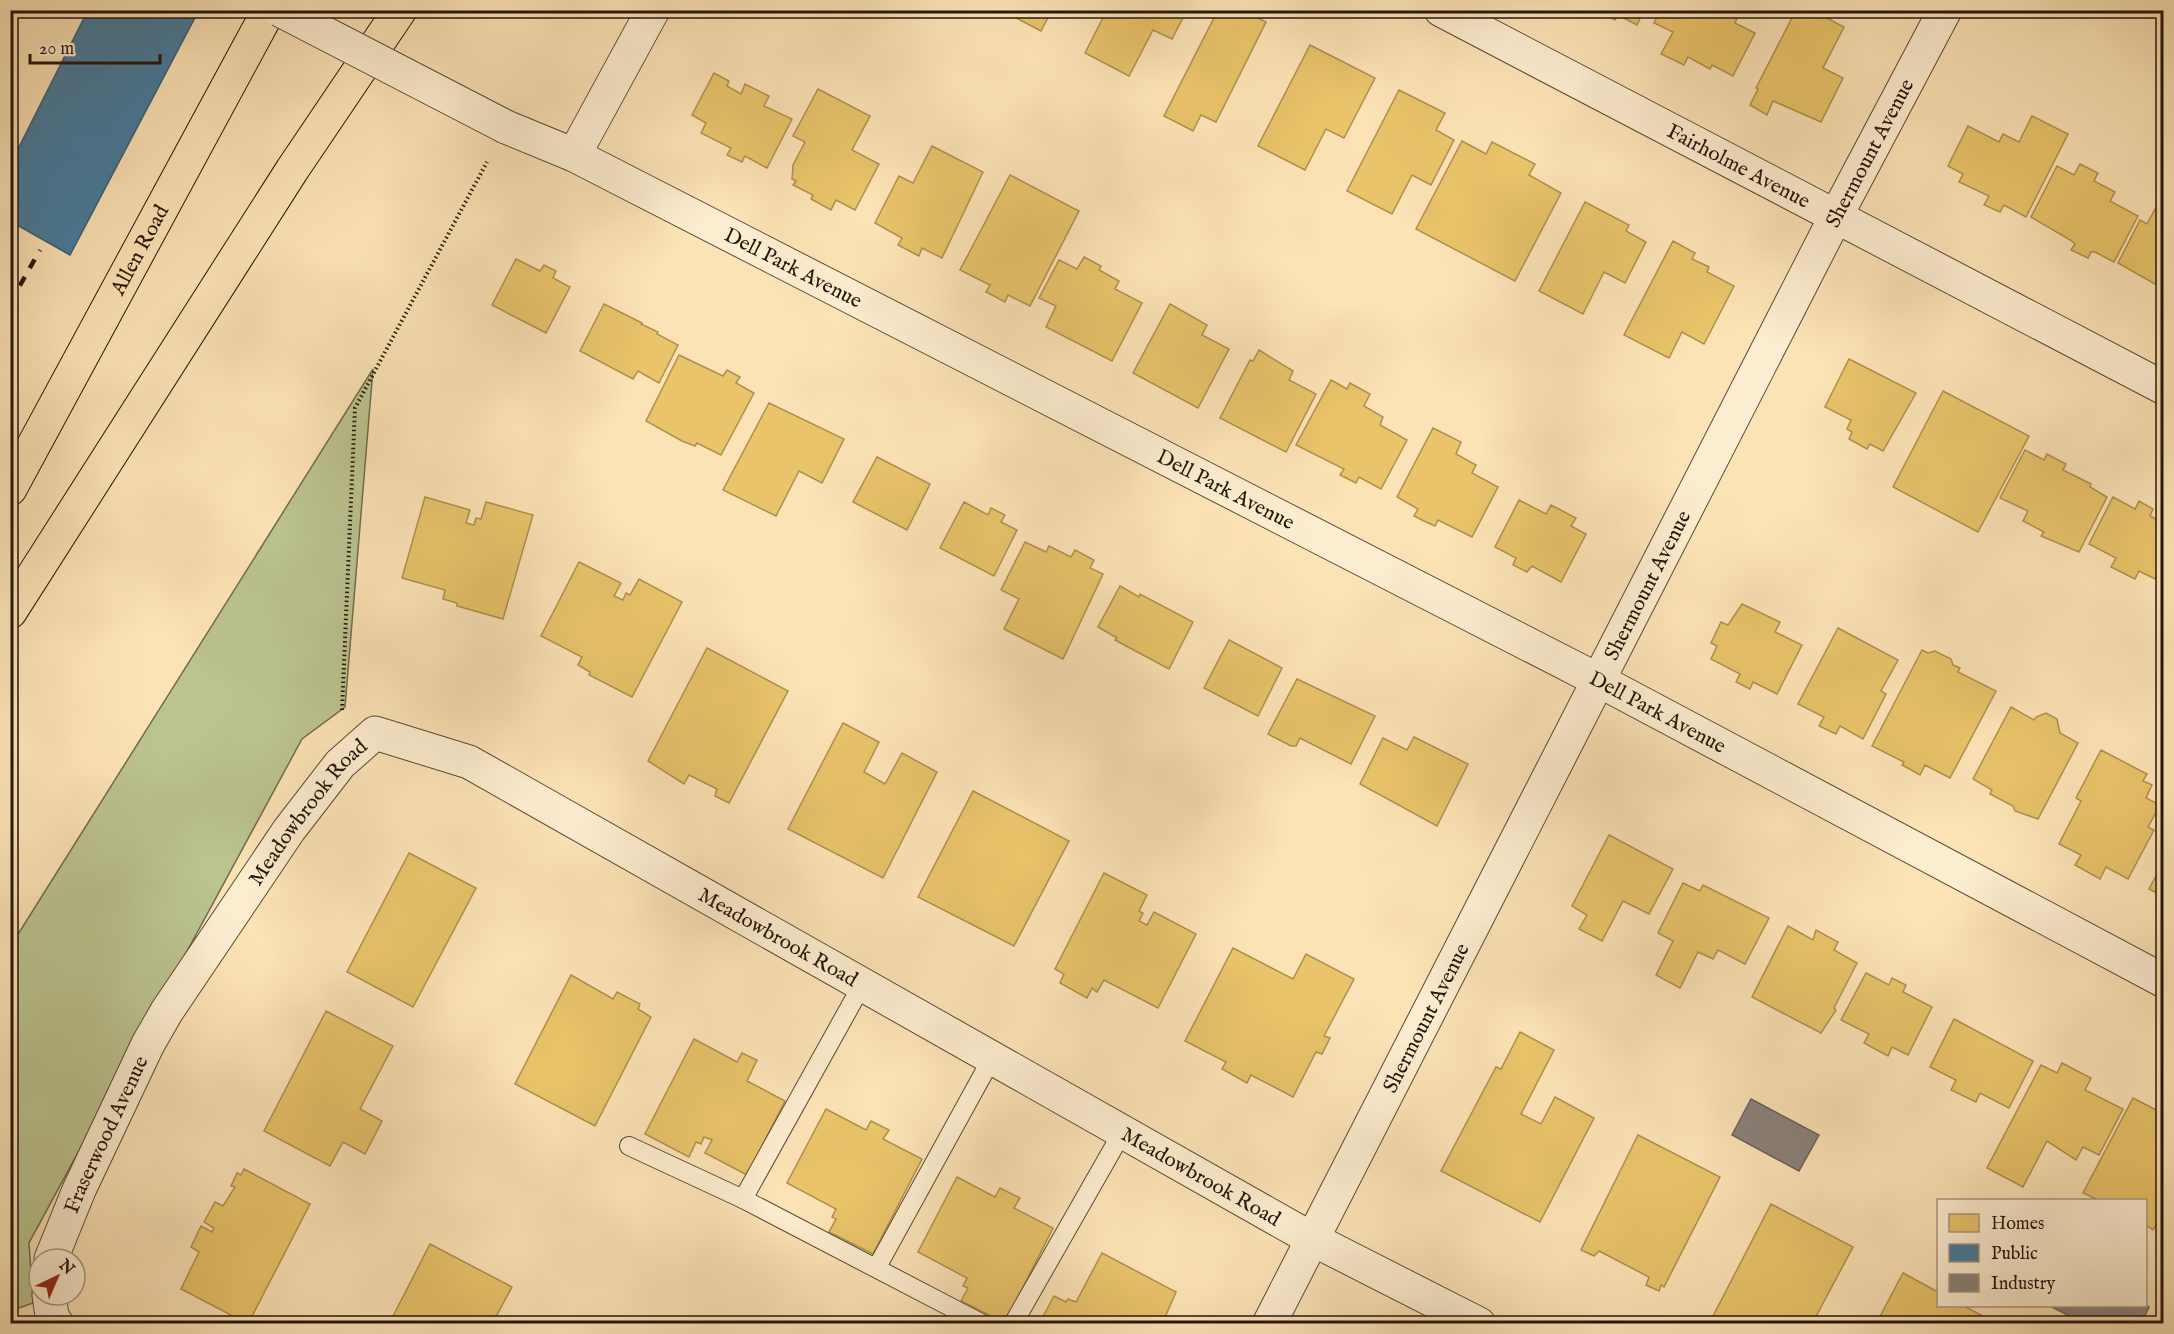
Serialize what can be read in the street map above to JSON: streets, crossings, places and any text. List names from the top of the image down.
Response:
{
  "streets": {
    "highway": ["Allen Road"],
    "street": [
      "Shermount Avenue",
      "Fairholme Avenue",
      "Dell Park Avenue",
      "Meadowbrook Road",
      "Fraserwood Avenue"
    ]
  },
  "crossings": [
    ["Shermount Avenue", "Fairholme Avenue"],
    ["Shermount Avenue", "Dell Park Avenue"],
    ["Shermount Avenue", "Meadowbrook Road"],
    ["Meadowbrook Road", "Fraserwood Avenue"]
  ],
  "legend": ["Homes", "Public", "Industry"],
  "scale_bar": "20 m",
  "north": "top right"
}
